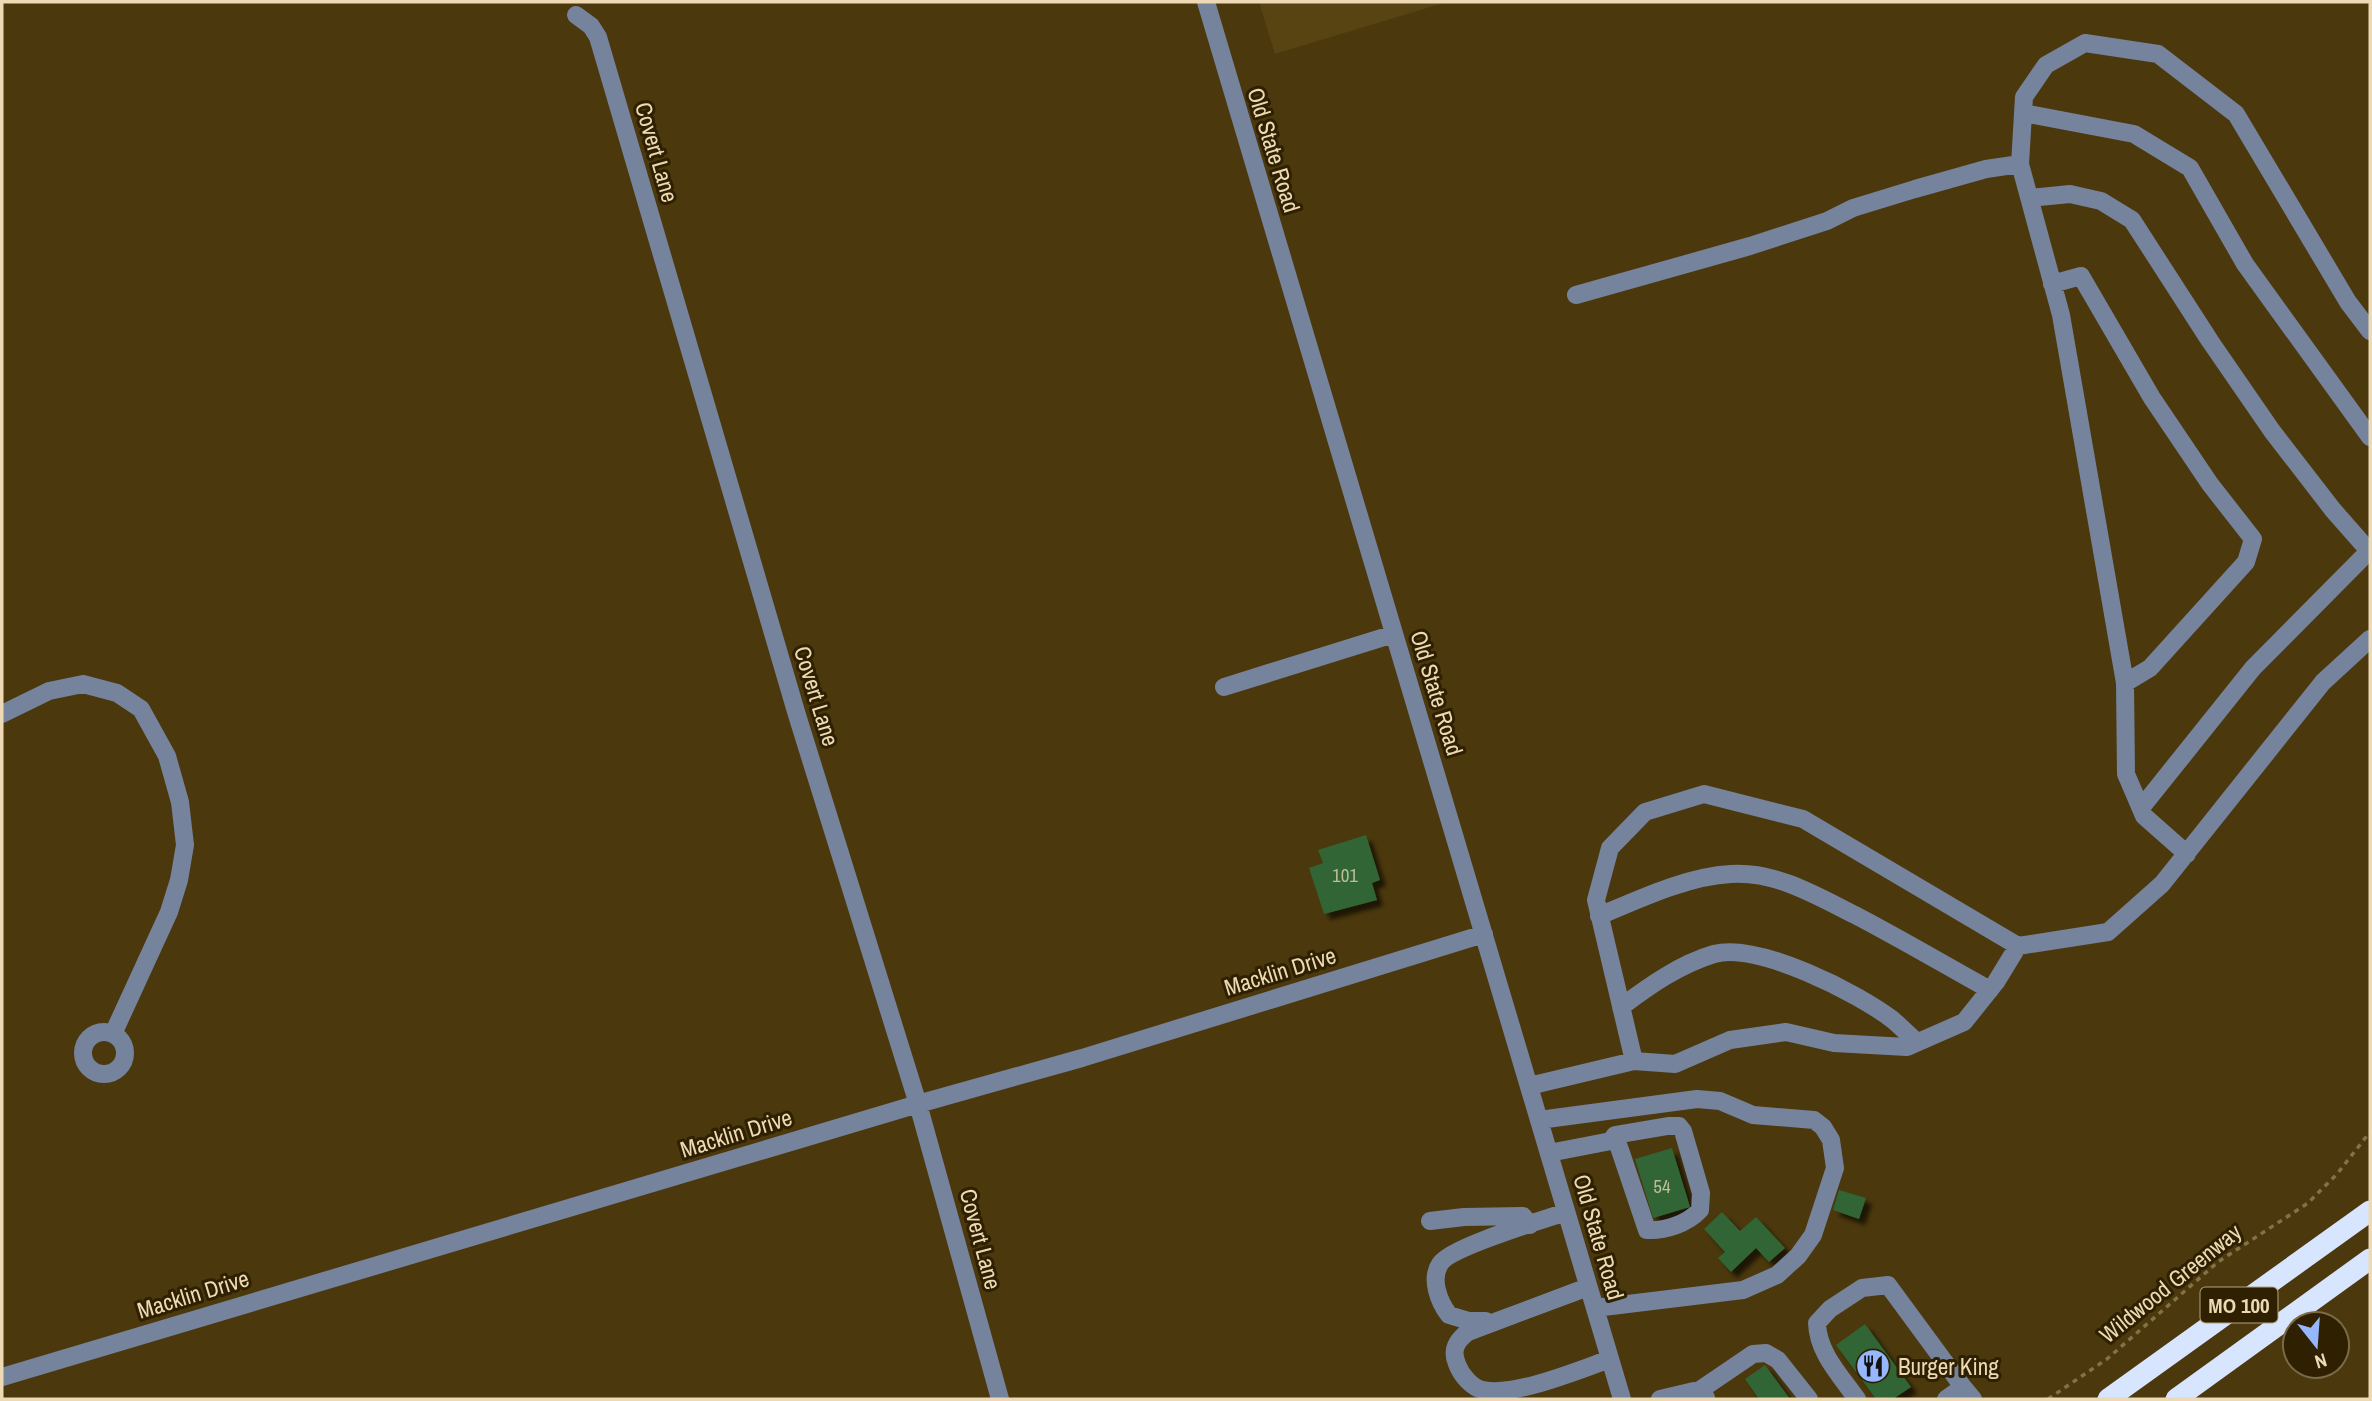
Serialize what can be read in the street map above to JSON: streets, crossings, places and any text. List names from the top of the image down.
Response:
{
  "streets": {
    "highway": ["MO 100"],
    "street": ["Old State Road", "Covert Lane", "Macklin Drive"],
    "path": ["Wildwood Greenway"]
  },
  "crossings": [
    ["Old State Road", "Macklin Drive"],
    ["Covert Lane", "Macklin Drive"]
  ],
  "places": {
    "restaurant": ["Burger King"]
  },
  "house_numbers": ["101", "54"],
  "north": "bottom"
}
